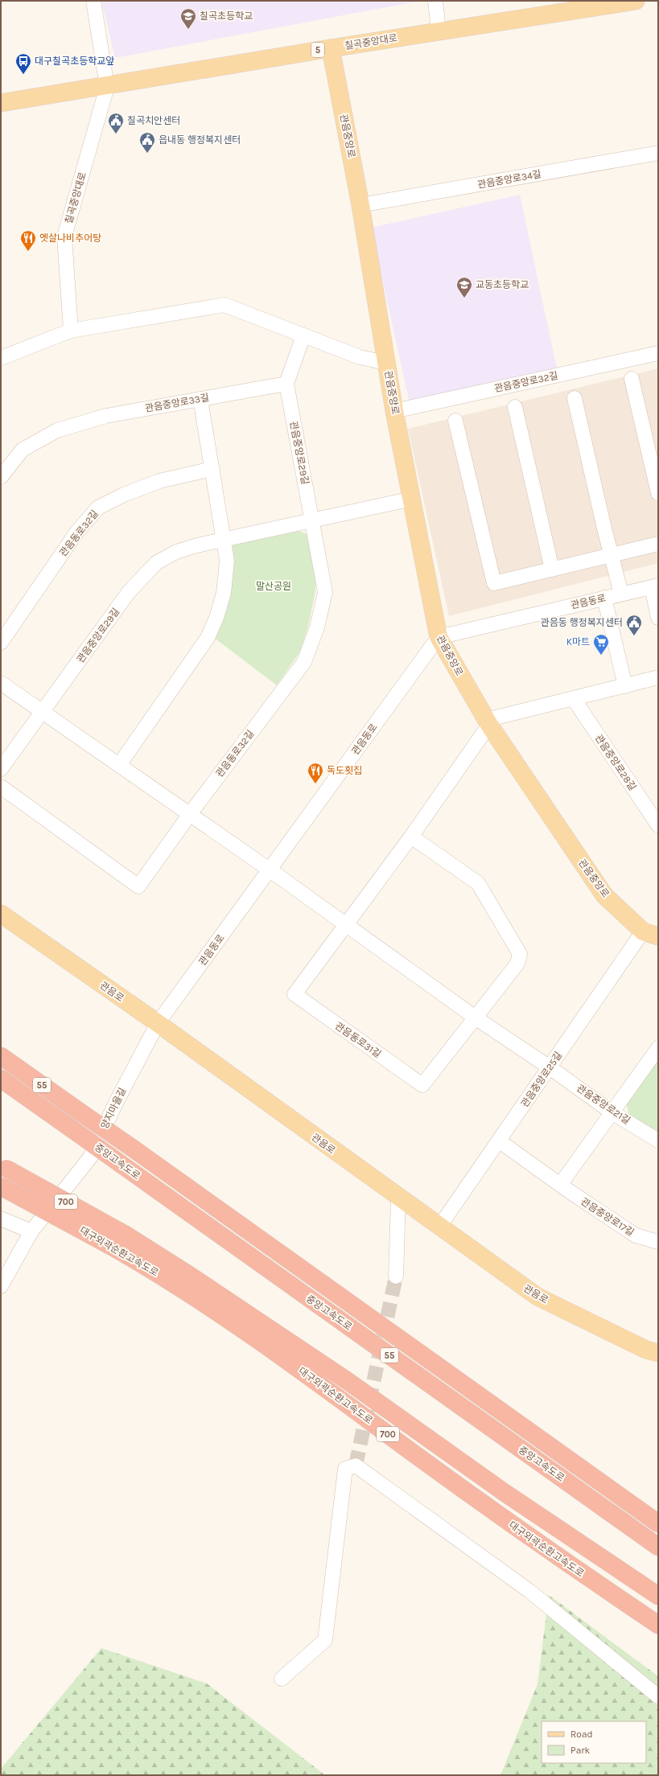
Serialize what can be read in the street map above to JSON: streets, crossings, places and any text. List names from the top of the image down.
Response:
{
  "streets": {
    "highway": [
      "55",
      "중앙고속도로",
      "700",
      "대구외곽순환고속도로"
    ],
    "main road": [
      "칠곡중앙대로",
      "5",
      "관음중앙로",
      "관음로"
    ],
    "street": [
      "관음중앙로34길",
      "관음중앙로32길",
      "관음중앙로33길",
      "관음중앙로29길",
      "관음동로32길",
      "관음동로",
      "관음중앙로28길",
      "관음동로31길",
      "관음중앙로25길",
      "관음중앙로21길",
      "양지마을길",
      "관음중앙로17길"
    ]
  },
  "crossings": [
    ["칠곡중앙대로", "관음중앙로"],
    ["관음중앙로", "관음중앙로34길"],
    ["관음중앙로", "관음중앙로32길"],
    ["관음중앙로", "관음중앙로29길"],
    ["관음중앙로", "관음동로"],
    ["관음중앙로", "관음중앙로25길"],
    ["관음중앙로33길", "관음중앙로29길"],
    ["관음중앙로29길", "관음동로32길"],
    ["관음동로", "관음로"],
    ["관음동로", "양지마을길"],
    ["관음로", "관음중앙로25길"],
    ["관음로", "양지마을길"],
    ["관음중앙로25길", "관음중앙로21길"],
    ["관음중앙로25길", "관음중앙로17길"]
  ],
  "parks": ["말산공원"],
  "places": {
    "school or university": ["칠곡초등학교", "교동초등학교"],
    "bus stop": ["대구칠곡초등학교앞"],
    "public building": ["칠곡치안센터", "읍내동 행정복지센터", "관음동 행정복지센터"],
    "restaurant": ["옛살나비추어탕", "독도횟집"],
    "supermarket": ["K마트"]
  },
  "legend": ["Road", "Park"]
}
